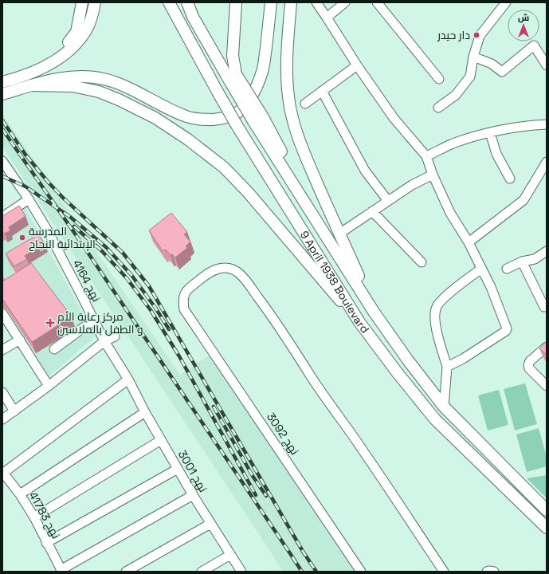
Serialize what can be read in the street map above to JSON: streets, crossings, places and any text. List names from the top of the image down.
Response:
{
  "streets": {
    "main road": ["9 April 1938 Boulevard"],
    "street": [
      "نهج 4164",
      "نهج 3092",
      "نهج 3001",
      "نهج 41783"
    ]
  },
  "crossings": [
    ["نهج 4164", "نهج 3001"]
  ],
  "places": {
    "other": ["دار حيدر", "المدرسة الإبتدائية النجاح"],
    "health": ["مركز رعاية الأم و الطفل بالملاسين"]
  },
  "north": "top"
}
